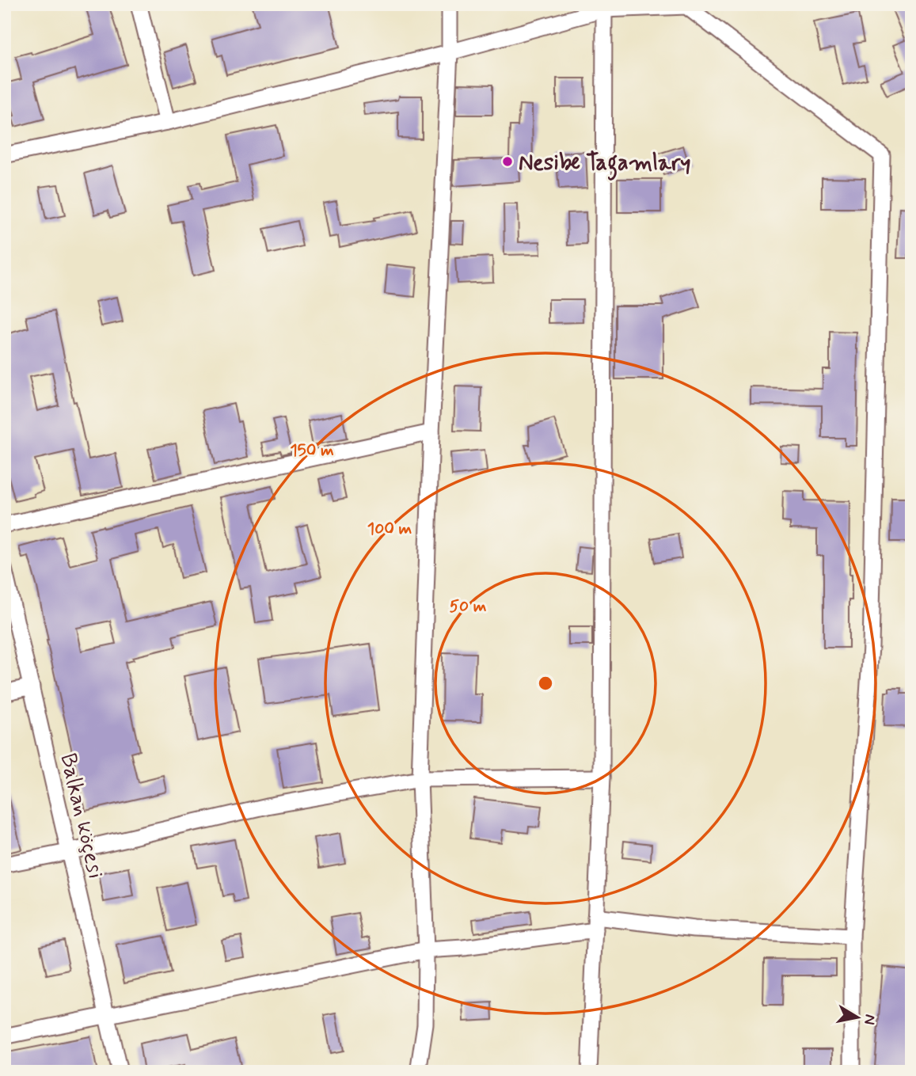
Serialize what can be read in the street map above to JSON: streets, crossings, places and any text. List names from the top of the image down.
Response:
{
  "streets": {
    "street": ["Balkan köçesi"]
  },
  "places": ["Nesibe Tagamlary"],
  "north": "right",
  "rings": ["150 m", "100 m", "50 m"]
}
